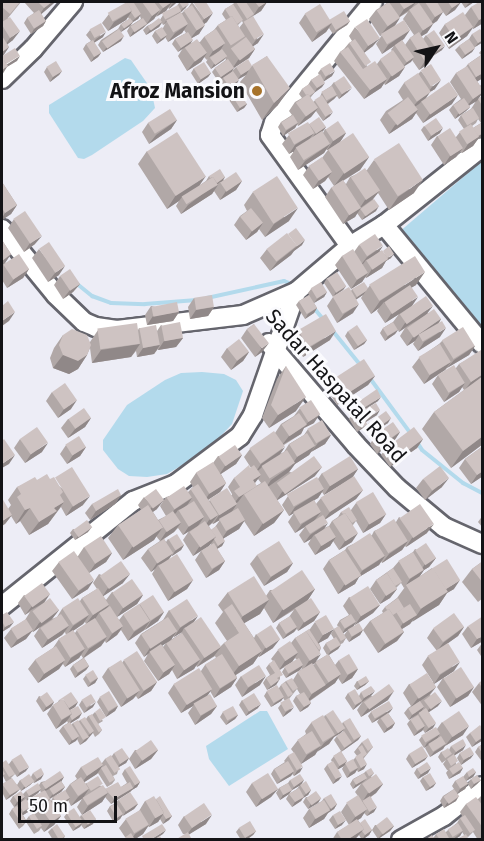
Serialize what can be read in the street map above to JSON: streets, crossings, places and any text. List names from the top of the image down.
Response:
{
  "streets": {
    "street": ["Sadar Haspatal Road"]
  },
  "places": ["Afroz Mansion"],
  "scale_bar": "50 m",
  "north": "top right"
}
